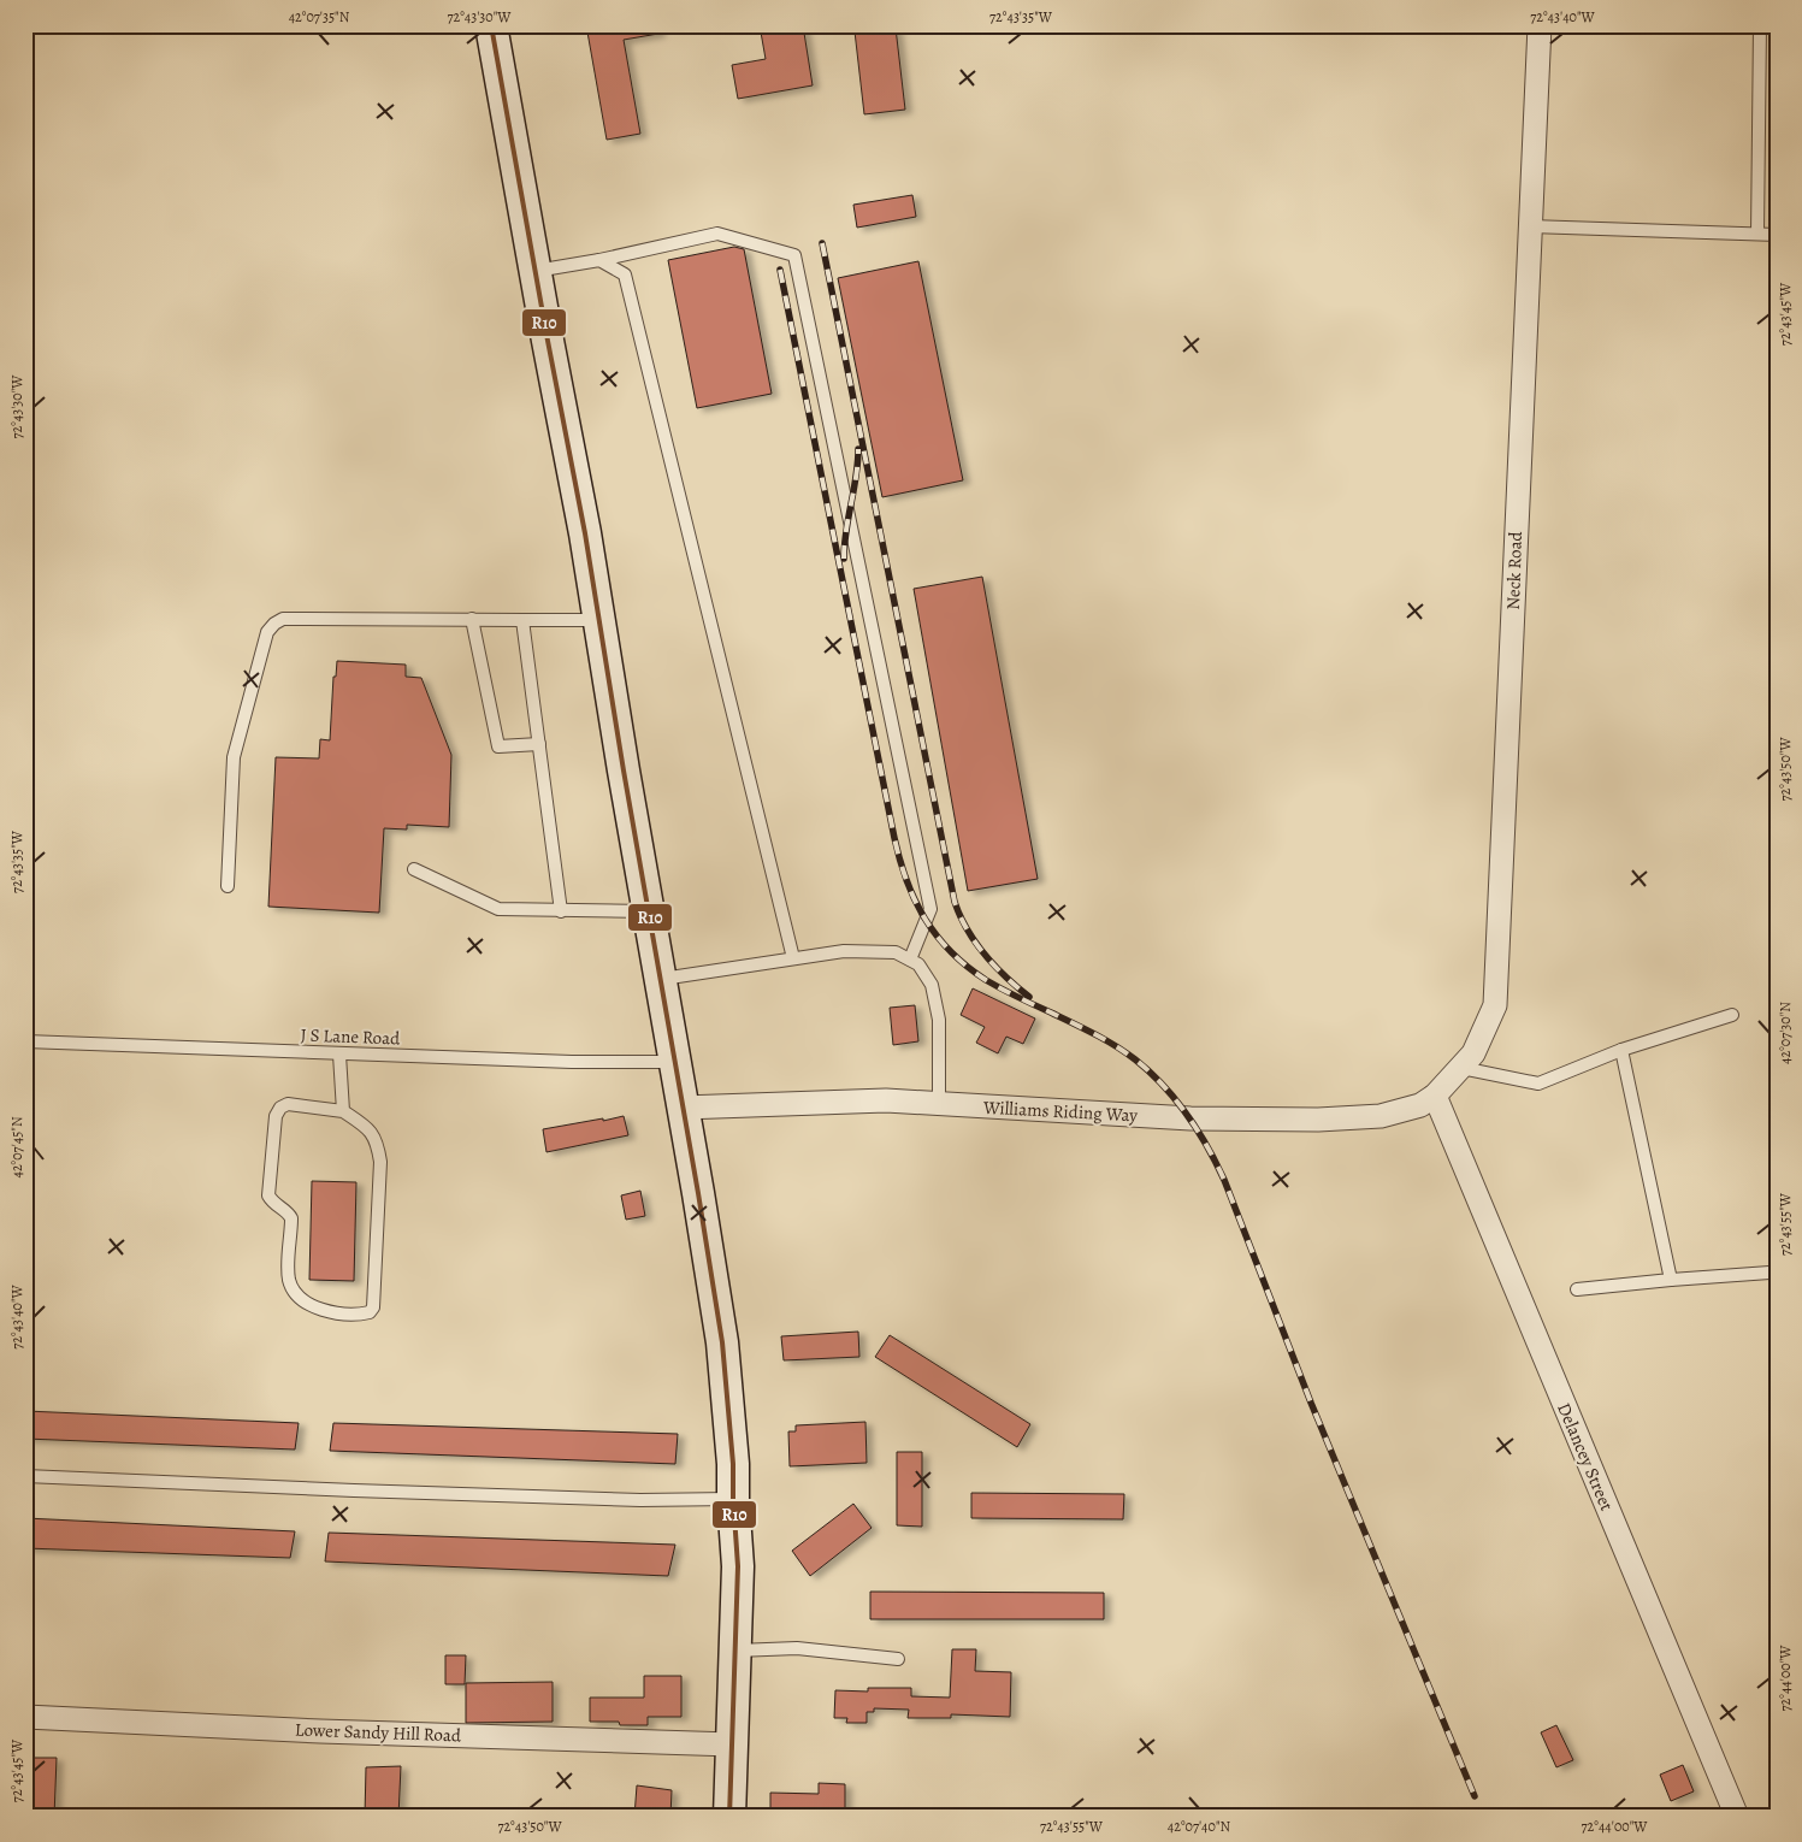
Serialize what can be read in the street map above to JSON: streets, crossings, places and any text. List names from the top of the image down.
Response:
{
  "streets": {
    "street": [
      "Neck Road",
      "Williams Riding Way",
      "Delancey Street",
      "Lower Sandy Hill Road"
    ],
    "lane": ["J S Lane Road"]
  },
  "crossings": [
    ["Neck Road", "Williams Riding Way"],
    ["Neck Road", "Delancey Street"],
    ["Williams Riding Way", "Delancey Street"]
  ],
  "lines": ["transit line R10"],
  "coordinates": [
    "42°07'35\"N",
    "72°43'30\"W",
    "72°43'35\"W",
    "72°43'40\"W",
    "72°43'45\"W",
    "72°43'50\"W",
    "42°07'30\"N",
    "42°07'45\"N",
    "72°43'55\"W",
    "72°44'00\"W",
    "42°07'40\"N"
  ]
}
